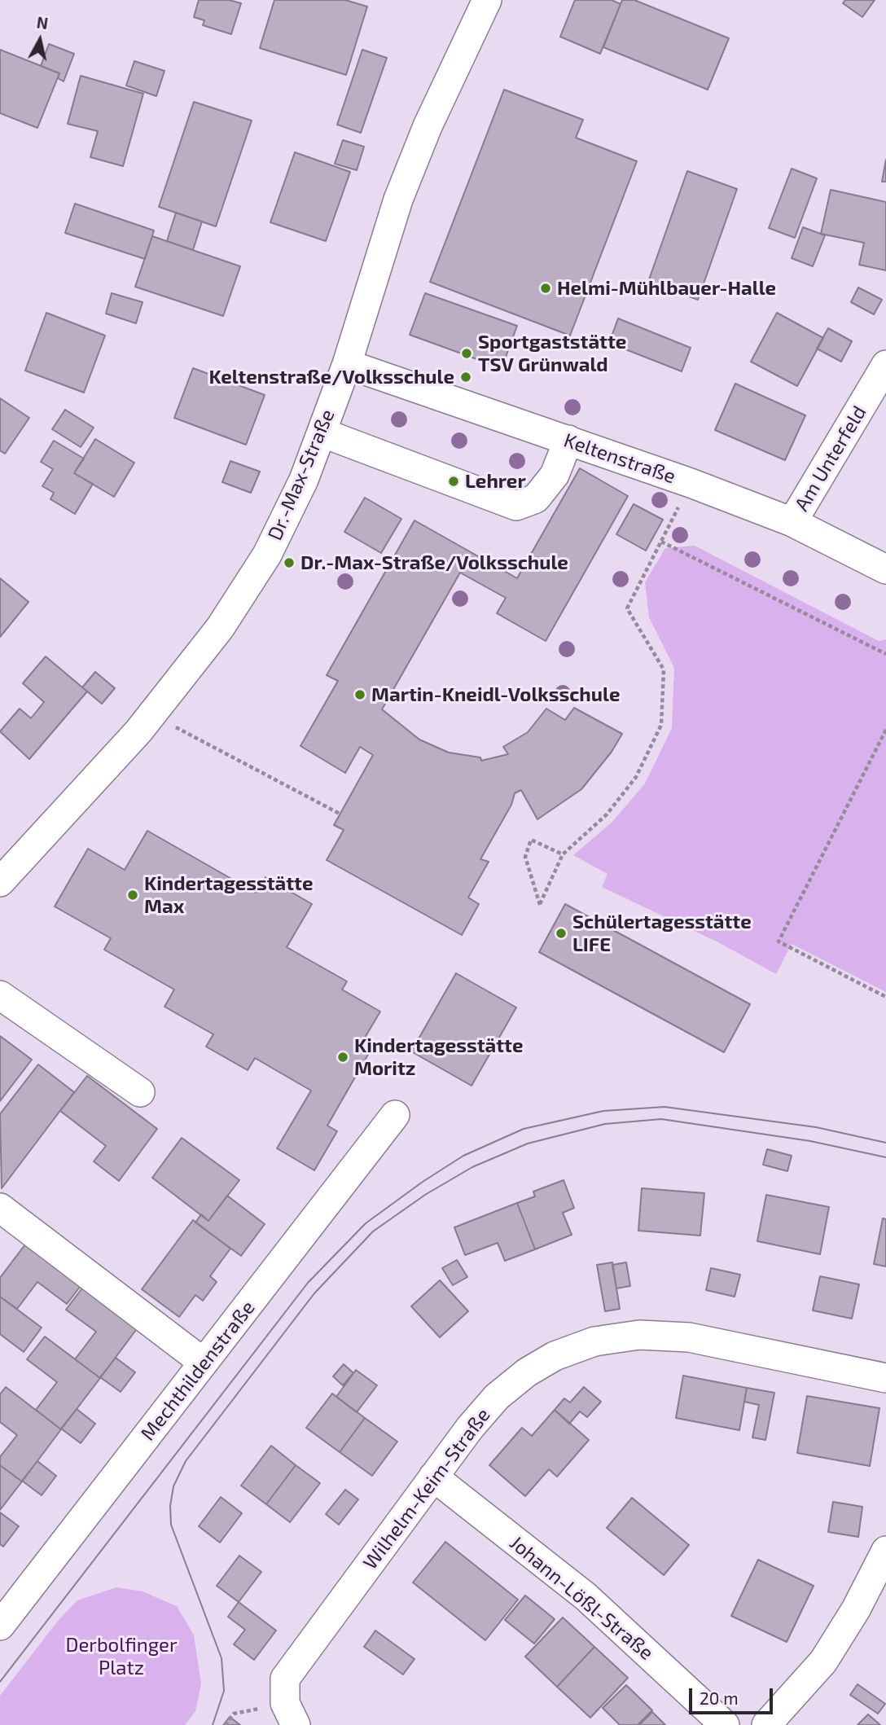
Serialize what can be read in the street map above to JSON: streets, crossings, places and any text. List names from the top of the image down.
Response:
{
  "streets": {
    "street": [
      "Keltenstraße",
      "Am Unterfeld",
      "Dr.-Max-Straße",
      "Mechthildenstraße",
      "Wilhelm-Keim-Straße",
      "Johann-Lößl-Straße"
    ]
  },
  "crossings": [
    ["Keltenstraße", "Am Unterfeld"],
    ["Keltenstraße", "Dr.-Max-Straße"],
    ["Wilhelm-Keim-Straße", "Johann-Lößl-Straße"]
  ],
  "parks": ["Derbolfinger Platz"],
  "places": [
    "Helmi-Mühlbauer-Halle",
    "Sportgaststätte TSV Grünwald",
    "Keltenstraße/Volksschule",
    "Lehrer",
    "Dr.-Max-Straße/Volksschule",
    "Martin-Kneidl-Volksschule",
    "Kindertagesstätte Max",
    "Schülertagesstätte LIFE",
    "Kindertagesstätte Moritz"
  ],
  "scale_bar": "20 m",
  "north": "top"
}
